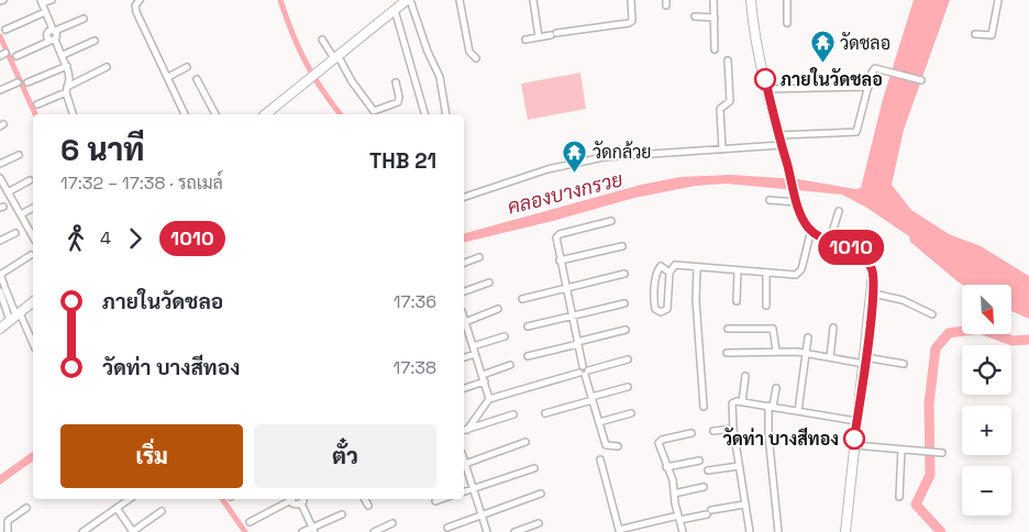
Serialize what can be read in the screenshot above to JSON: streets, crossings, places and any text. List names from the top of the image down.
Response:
{
  "water": ["คลองบางกรวย"],
  "places": {
    "temple": ["วัดชลอ", "วัดกล้วย"],
    "other": ["ภายในวัดชลอ", "วัดท่า บางสีทอง"]
  },
  "lines": ["bus line 1010"],
  "north": "bottom right",
  "page": {
    "on_map": "1010",
    "heading": ["6 นาที", "17:32 – 17:38 · รถเมล์", "THB 21"],
    "legs": ["4", "1010"],
    "list": [
      {
        "name": "ภายในวัดชลอ",
        "value": "17:36"
      },
      {
        "name": "วัดท่า บางสีทอง",
        "value": "17:38"
      }
    ],
    "map_buttons": ["+", "−"],
    "buttons": ["เริ่ม", "ตั๋ว"]
  }
}
